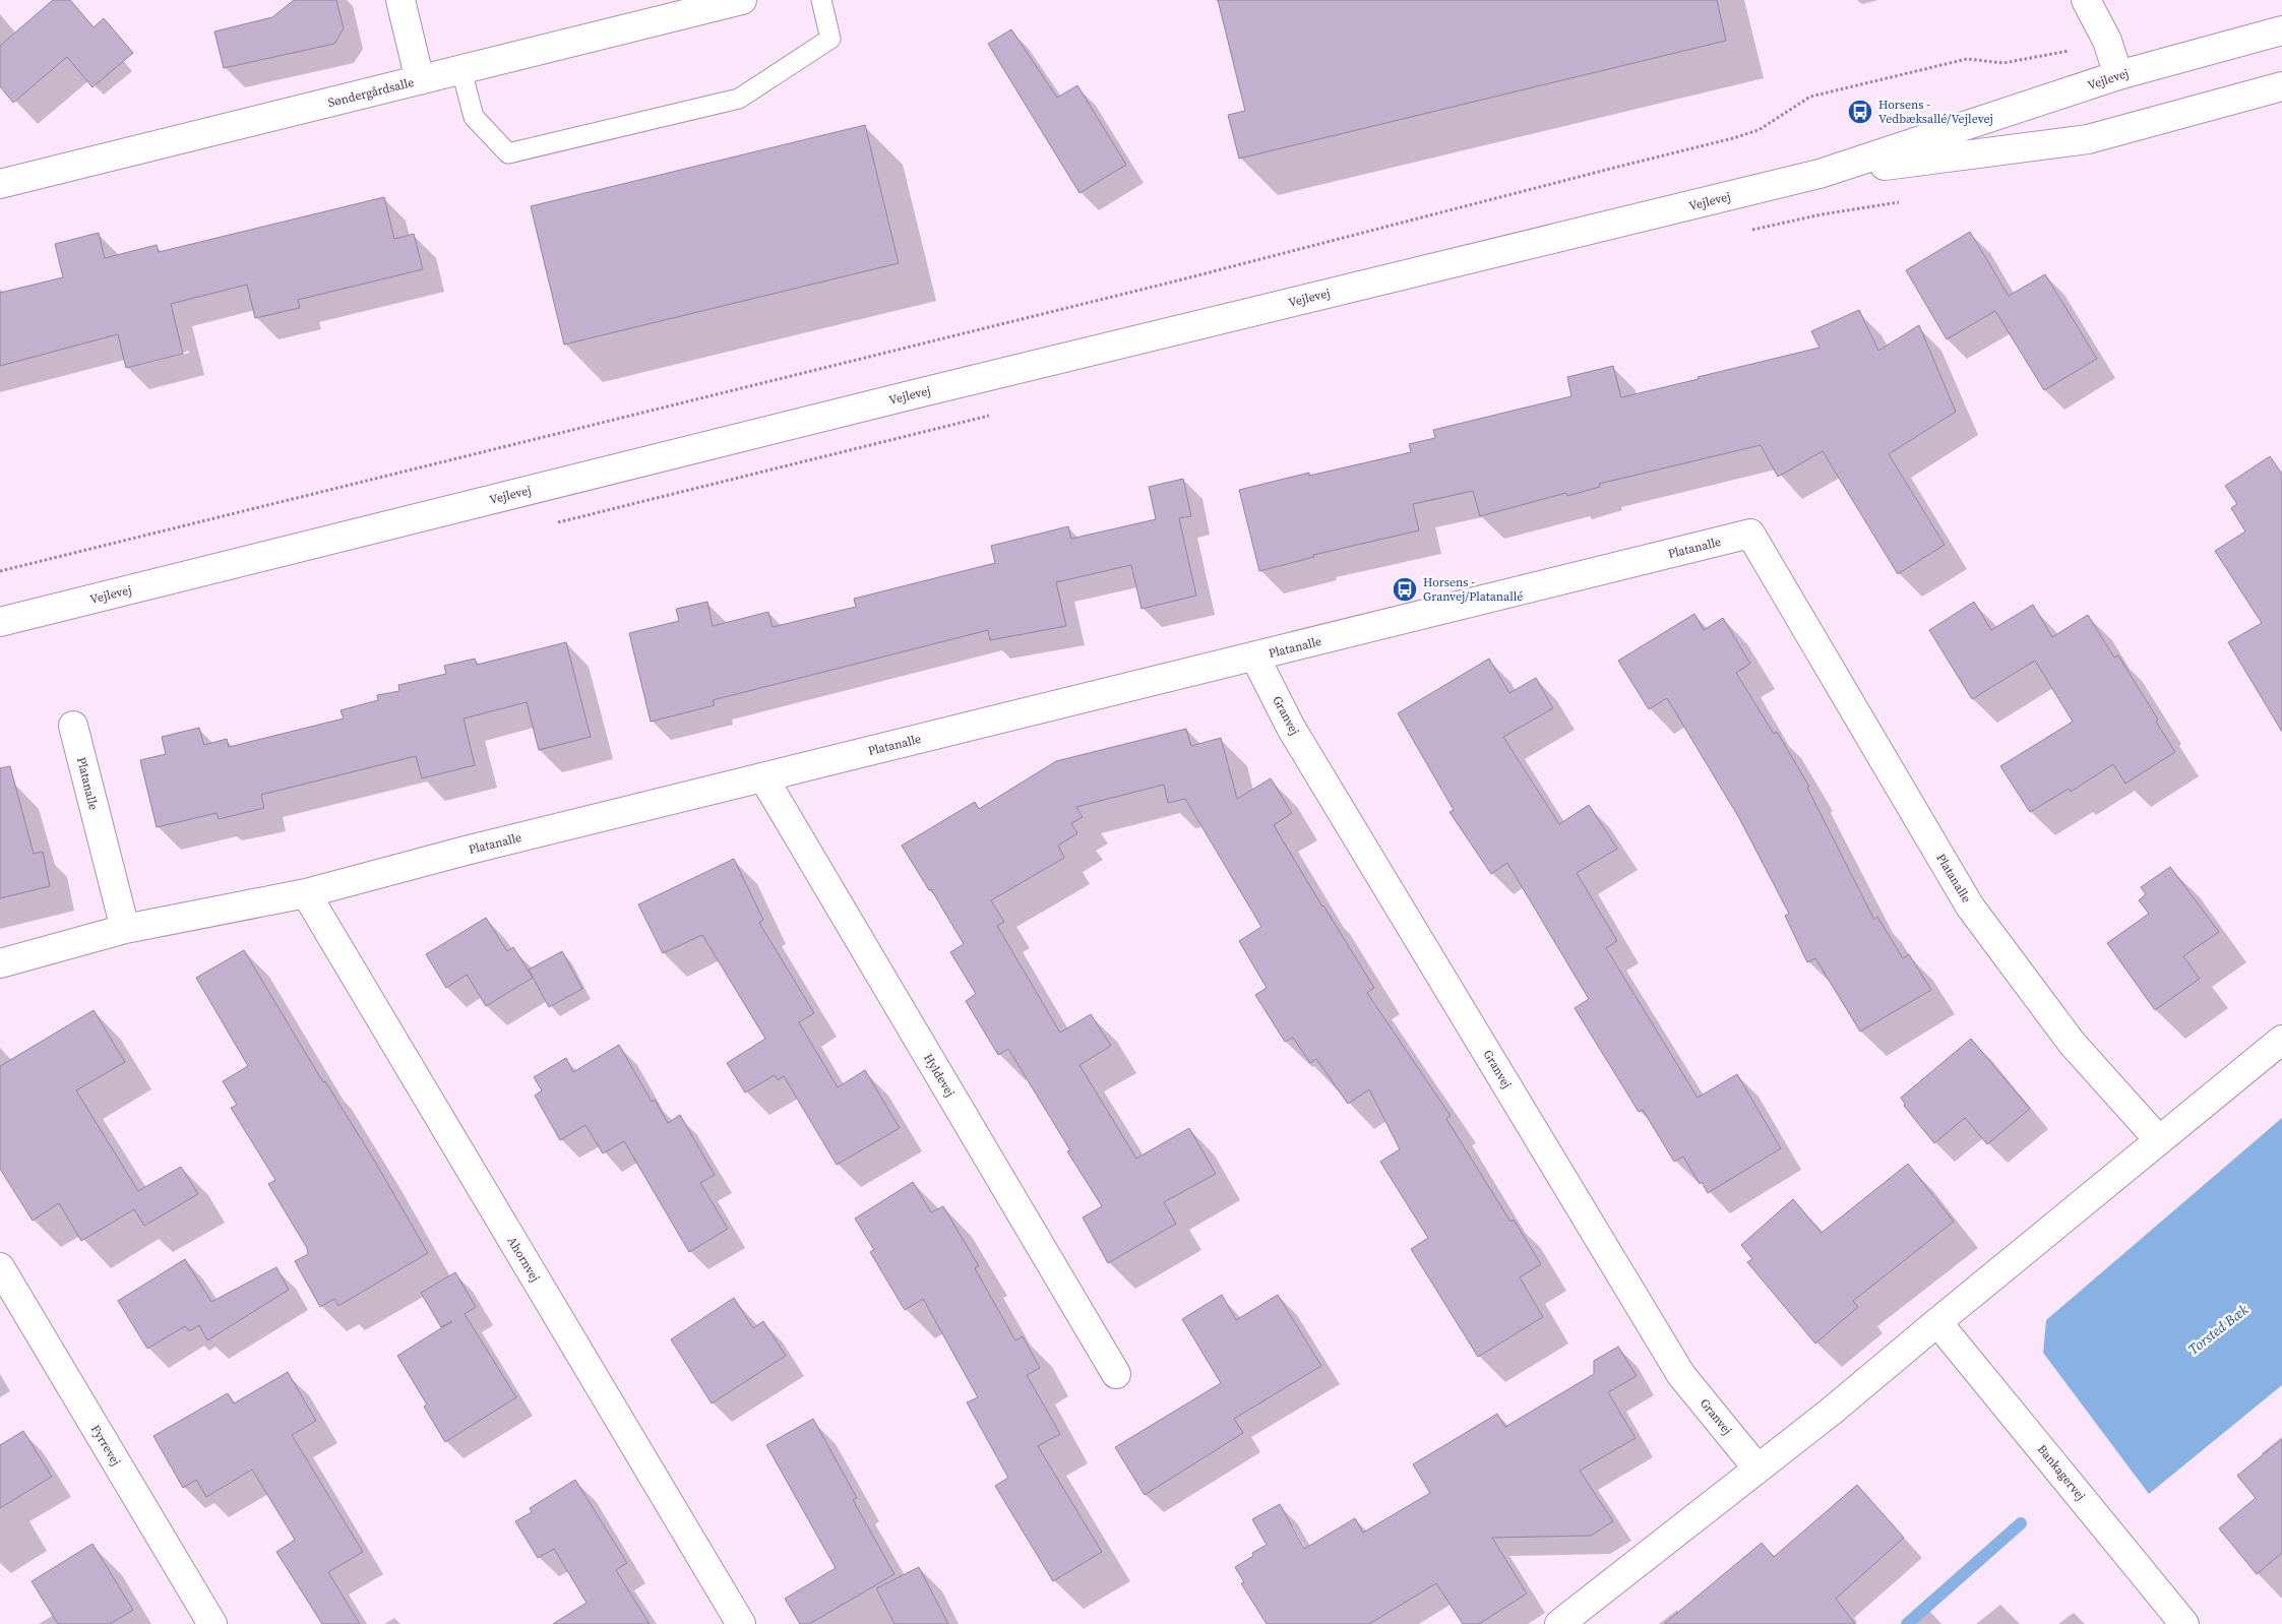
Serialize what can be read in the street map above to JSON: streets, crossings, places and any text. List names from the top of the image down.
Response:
{
  "streets": {
    "street": [
      "Vejlevej",
      "Søndergårdsalle",
      "Platanalle",
      "Granvej",
      "Hyldevej",
      "Ahornvej",
      "Fyrrevej",
      "Bankagervej"
    ]
  },
  "crossings": [
    ["Platanalle", "Granvej"],
    ["Platanalle", "Hyldevej"],
    ["Platanalle", "Ahornvej"]
  ],
  "water": ["Torsted Bæk"],
  "places": {
    "bus stop": ["Horsens - Vedbæksallé/Vejlevej", "Horsens - Granvej/Platanallé"]
  }
}
